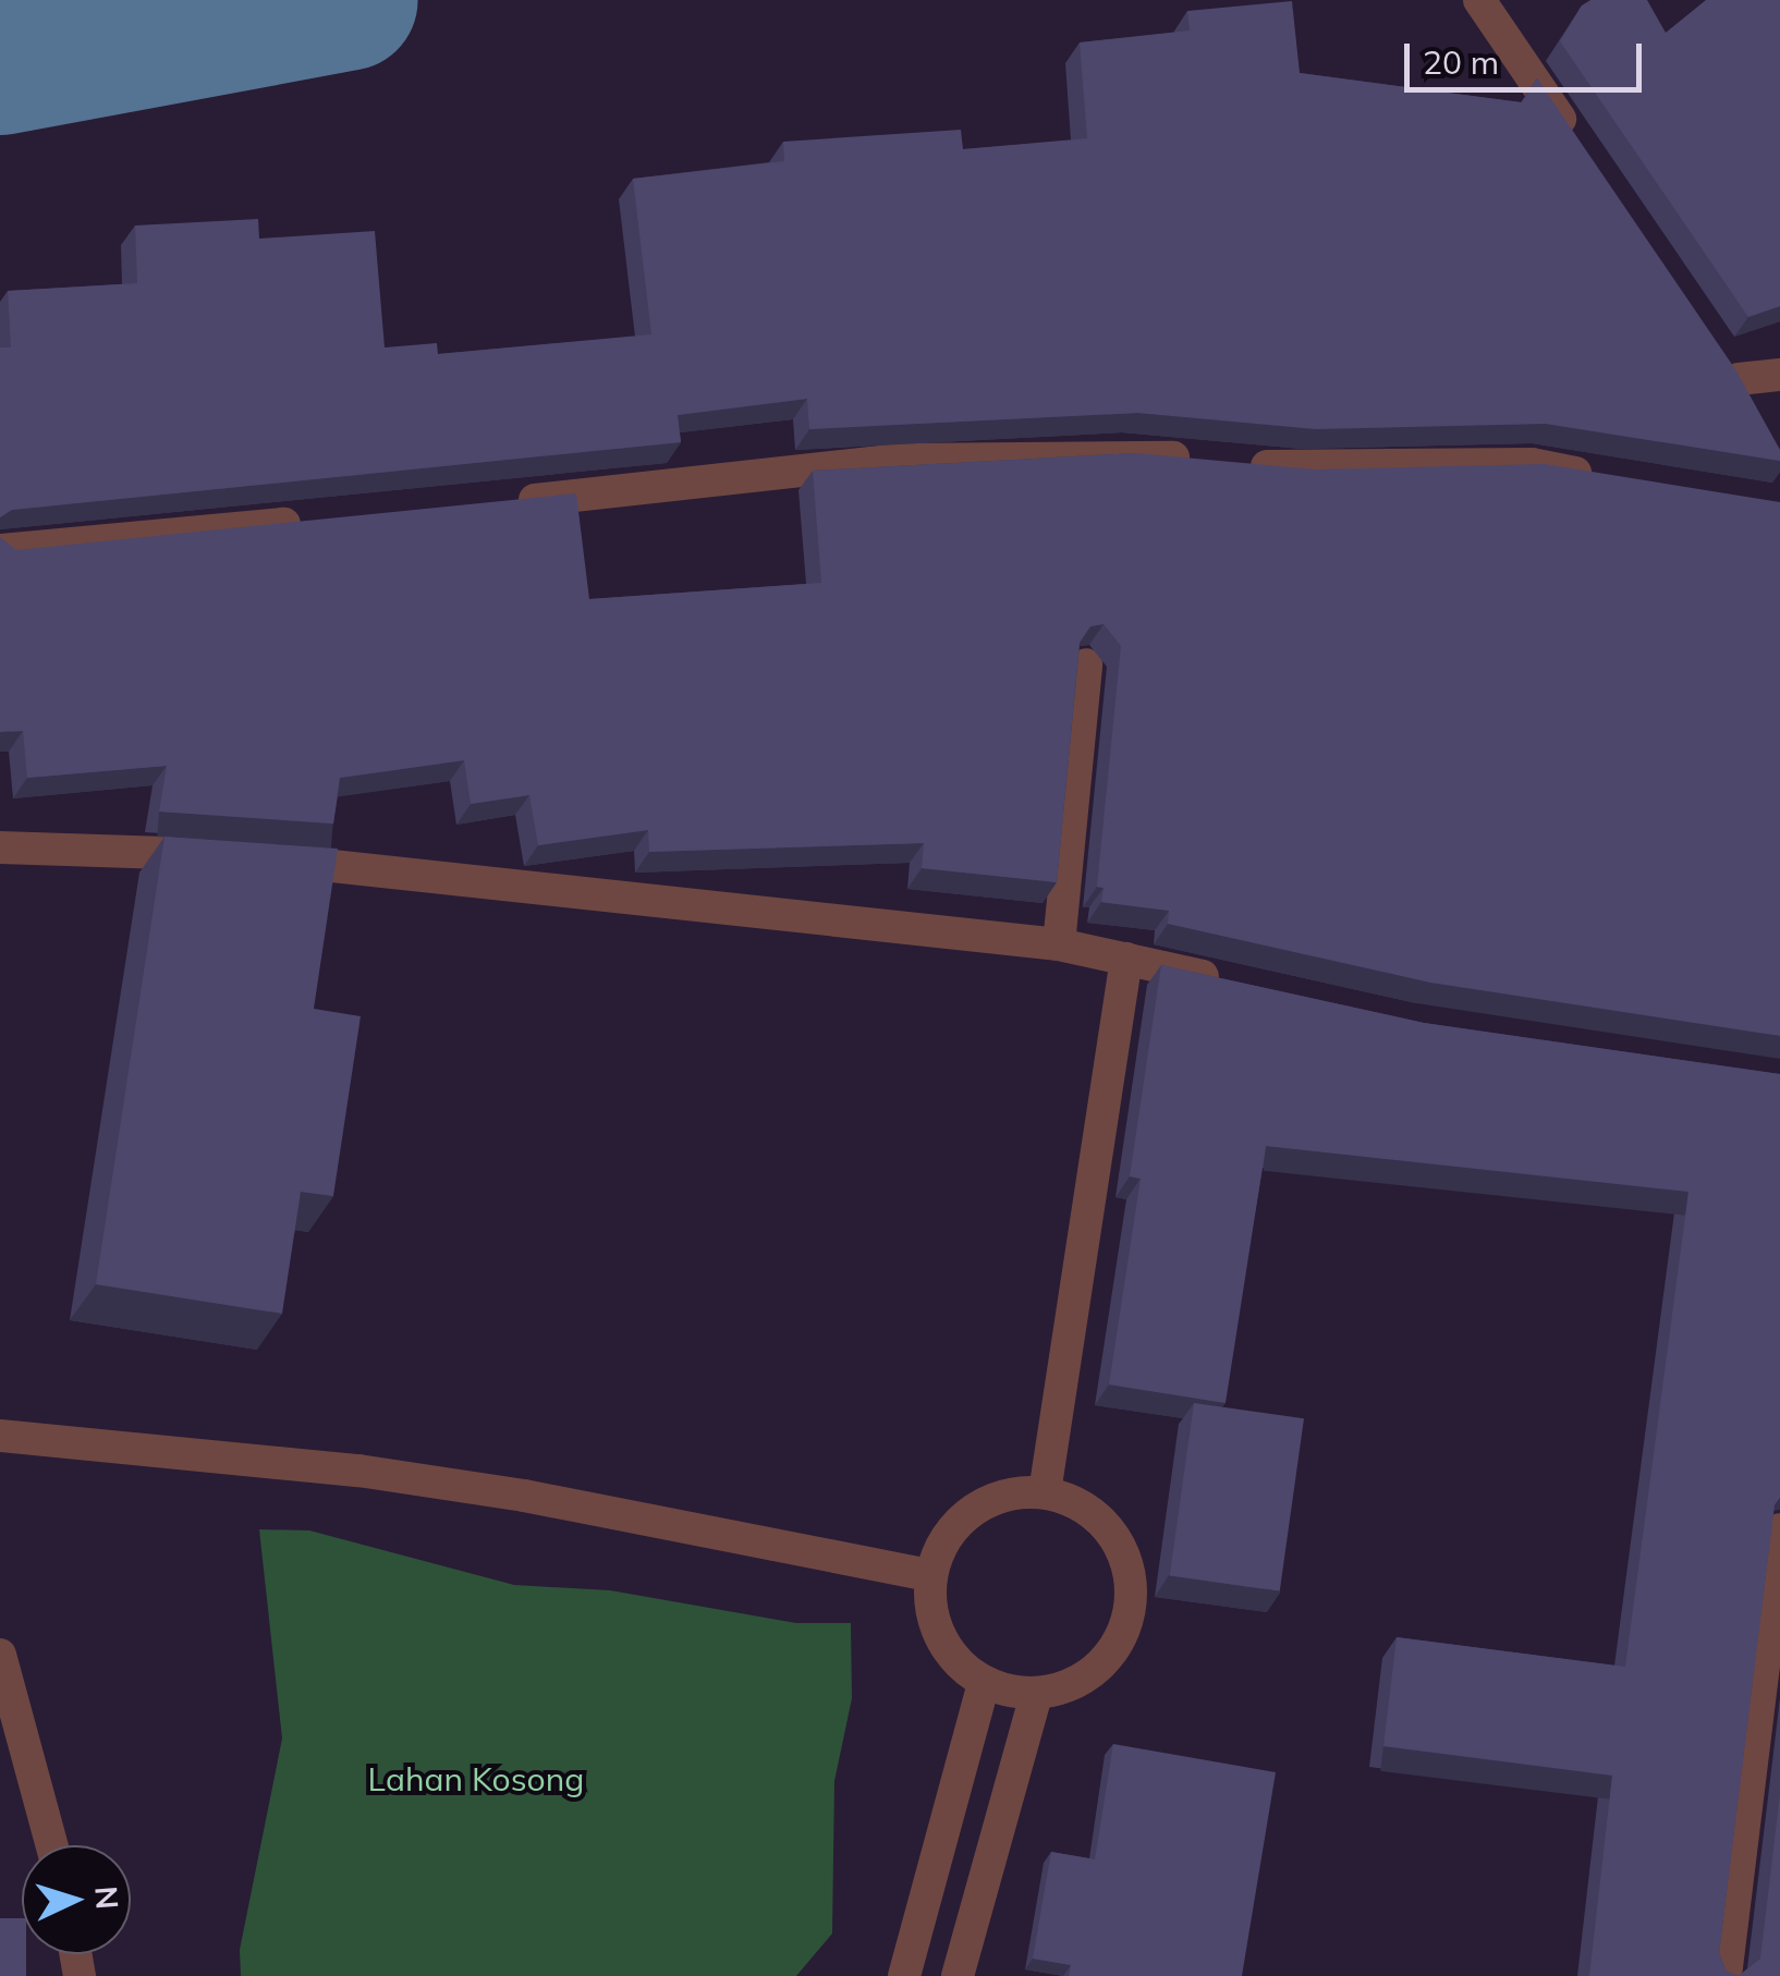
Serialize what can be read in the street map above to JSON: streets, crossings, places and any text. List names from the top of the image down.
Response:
{
  "parks": ["Lahan Kosong"],
  "scale_bar": "20 m",
  "north": "right"
}
